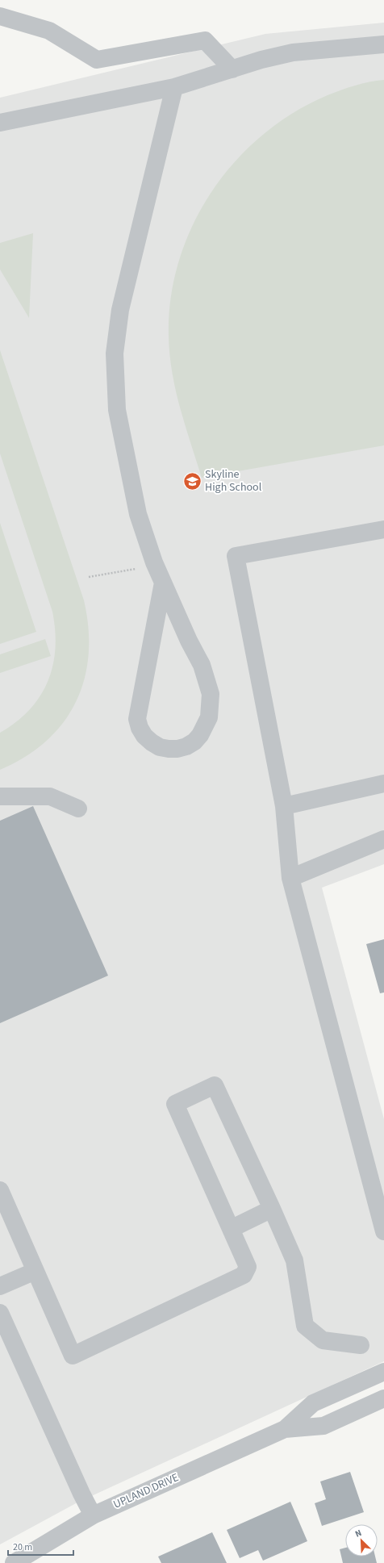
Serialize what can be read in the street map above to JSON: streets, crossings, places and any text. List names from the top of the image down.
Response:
{
  "streets": {
    "street": ["UPLAND DRIVE"]
  },
  "places": {
    "school or university": ["Skyline High School"]
  },
  "scale_bar": "20 m",
  "north": "top left"
}
